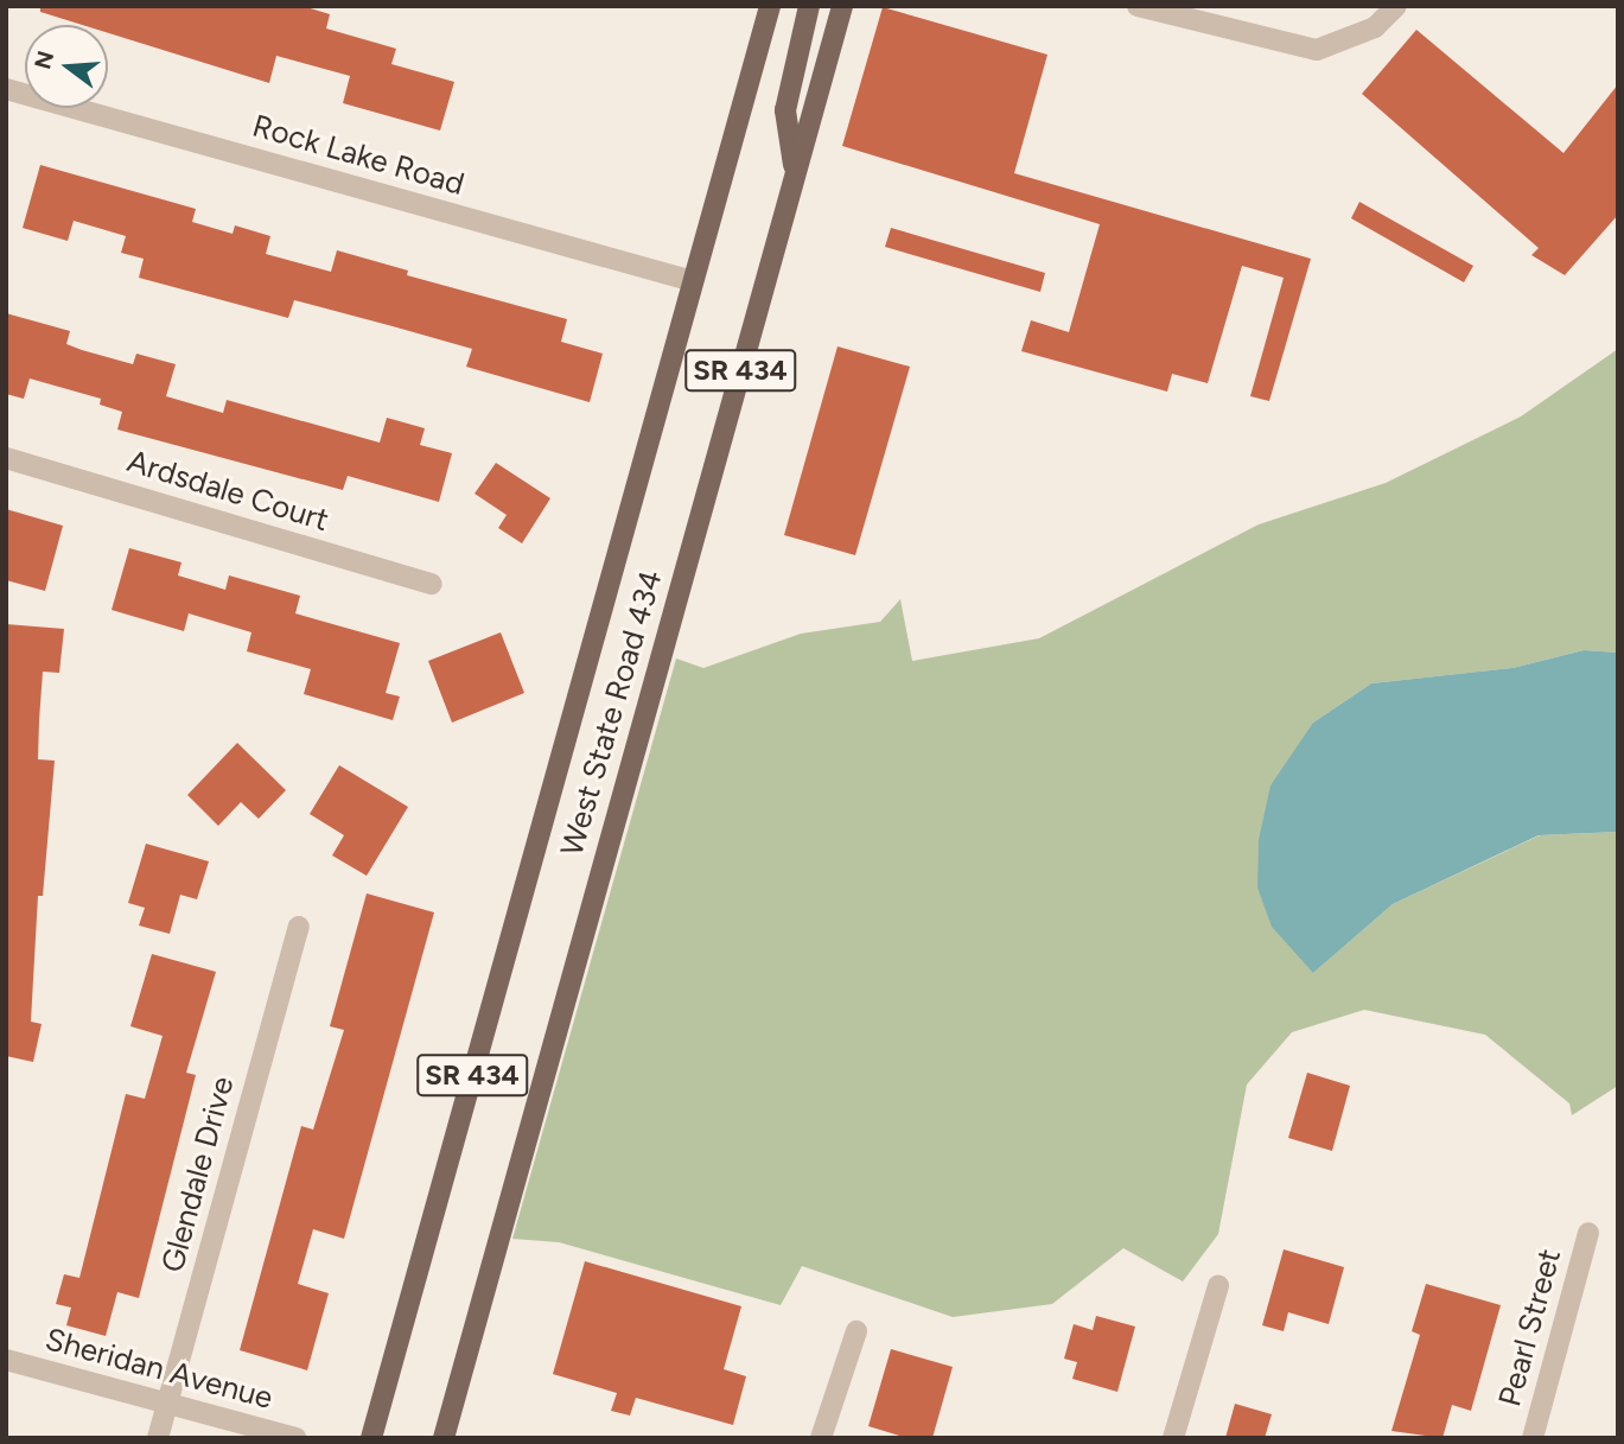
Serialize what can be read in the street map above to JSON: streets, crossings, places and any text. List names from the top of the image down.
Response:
{
  "streets": {
    "main road": ["SR 434", "West State Road 434"],
    "street": [
      "Rock Lake Road",
      "Ardsdale Court",
      "Glendale Drive",
      "Pearl Street",
      "Sheridan Avenue"
    ]
  },
  "crossings": [
    ["Rock Lake Road", "SR 434"],
    ["Glendale Drive", "Sheridan Avenue"]
  ],
  "north": "left"
}
